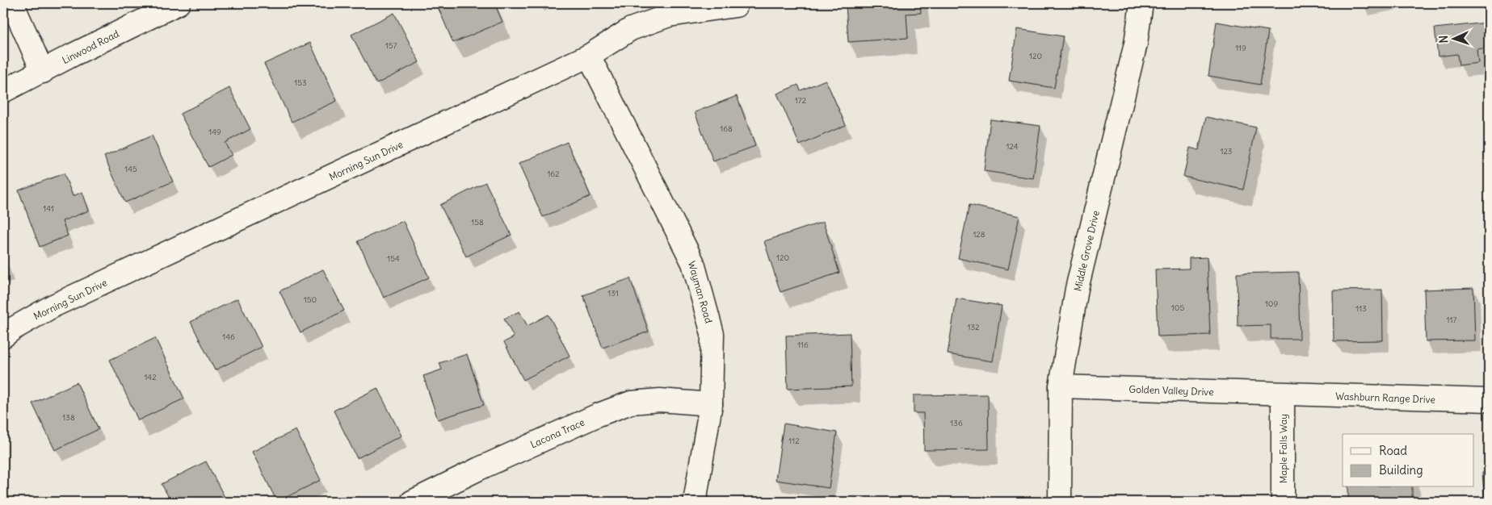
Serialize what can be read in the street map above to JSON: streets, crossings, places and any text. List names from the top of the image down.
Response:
{
  "streets": {
    "street": [
      "Linwood Road",
      "Morning Sun Drive",
      "Middle Grove Drive",
      "Wayman Road",
      "Golden Valley Drive",
      "Washburn Range Drive",
      "Lacona Trace",
      "Maple Falls Way"
    ]
  },
  "crossings": [
    ["Morning Sun Drive", "Wayman Road"],
    ["Middle Grove Drive", "Golden Valley Drive"],
    ["Wayman Road", "Lacona Trace"],
    ["Golden Valley Drive", "Washburn Range Drive"],
    ["Golden Valley Drive", "Maple Falls Way"],
    ["Washburn Range Drive", "Maple Falls Way"]
  ],
  "house_numbers": [
    "157",
    "119",
    "120",
    "153",
    "172",
    "168",
    "149",
    "124",
    "123",
    "145",
    "162",
    "141",
    "158",
    "128",
    "120",
    "154",
    "131",
    "150",
    "109",
    "105",
    "113",
    "117",
    "132",
    "146",
    "116",
    "142",
    "138",
    "136",
    "112"
  ],
  "legend": ["Road", "Building"],
  "north": "left"
}
